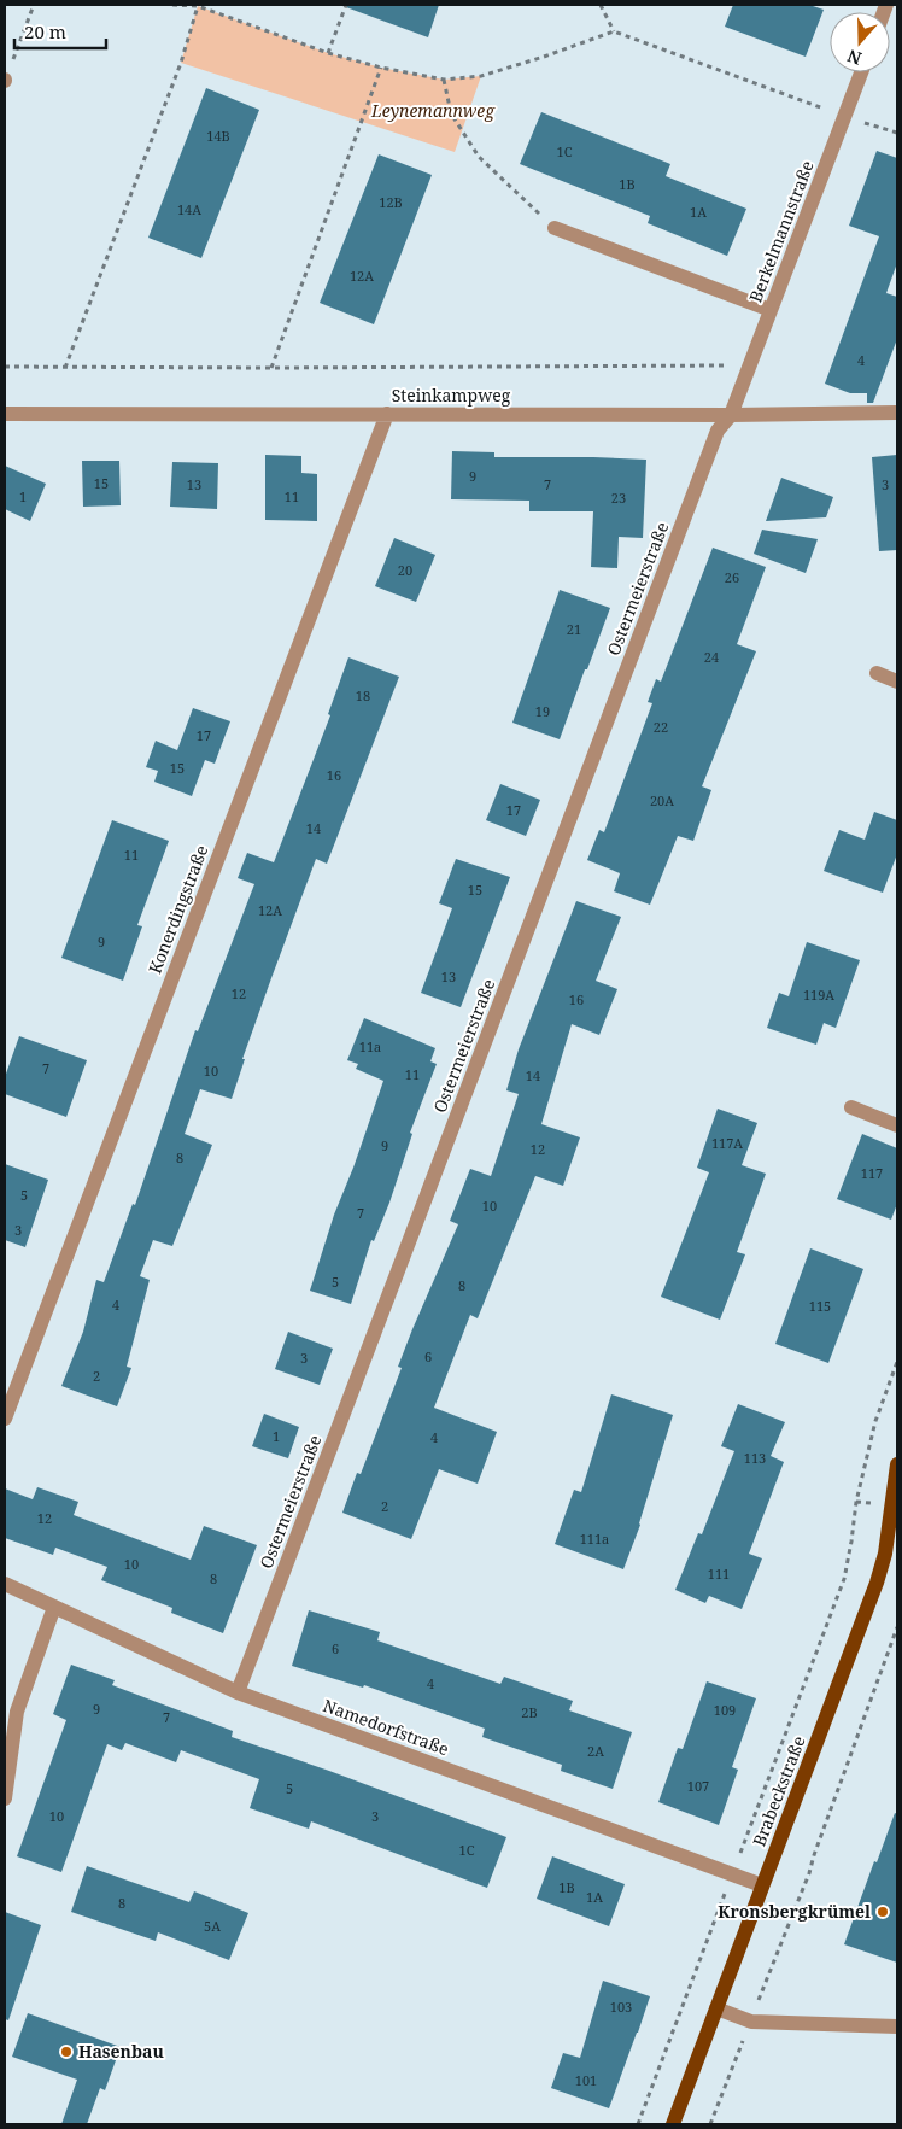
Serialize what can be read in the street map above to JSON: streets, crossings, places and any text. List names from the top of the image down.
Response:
{
  "streets": {
    "main road": ["Brabeckstraße"],
    "street": [
      "Berkelmannstraße",
      "Steinkampweg",
      "Ostermeierstraße",
      "Konerdingstraße",
      "Namedorfstraße"
    ]
  },
  "crossings": [
    ["Berkelmannstraße", "Steinkampweg"],
    ["Berkelmannstraße", "Ostermeierstraße"],
    ["Steinkampweg", "Ostermeierstraße"],
    ["Steinkampweg", "Konerdingstraße"],
    ["Ostermeierstraße", "Namedorfstraße"],
    ["Namedorfstraße", "Brabeckstraße"]
  ],
  "parks": ["Leynemannweg"],
  "places": ["Kronsbergkrümel", "Hasenbau"],
  "house_numbers": [
    "14B",
    "1C",
    "1B",
    "12B",
    "14A",
    "1A",
    "12A",
    "4",
    "9",
    "15",
    "13",
    "7",
    "3",
    "1",
    "11",
    "23",
    "20",
    "26",
    "21",
    "24",
    "18",
    "19",
    "22",
    "17",
    "15",
    "16",
    "20A",
    "17",
    "14",
    "11",
    "15",
    "12A",
    "9",
    "13",
    "12",
    "119A",
    "16",
    "11a",
    "7",
    "10",
    "11",
    "14",
    "117A",
    "9",
    "12",
    "8",
    "117",
    "5",
    "10",
    "7",
    "3",
    "5",
    "8",
    "4",
    "115",
    "6",
    "3",
    "2",
    "1",
    "4",
    "113",
    "2",
    "12",
    "111a",
    "10",
    "111",
    "8",
    "6",
    "4",
    "9",
    "109",
    "2B",
    "7",
    "2A",
    "107",
    "5",
    "10",
    "3",
    "1C",
    "1B",
    "1A",
    "8",
    "5A",
    "103",
    "101"
  ],
  "scale_bar": "20 m",
  "north": "bottom"
}
